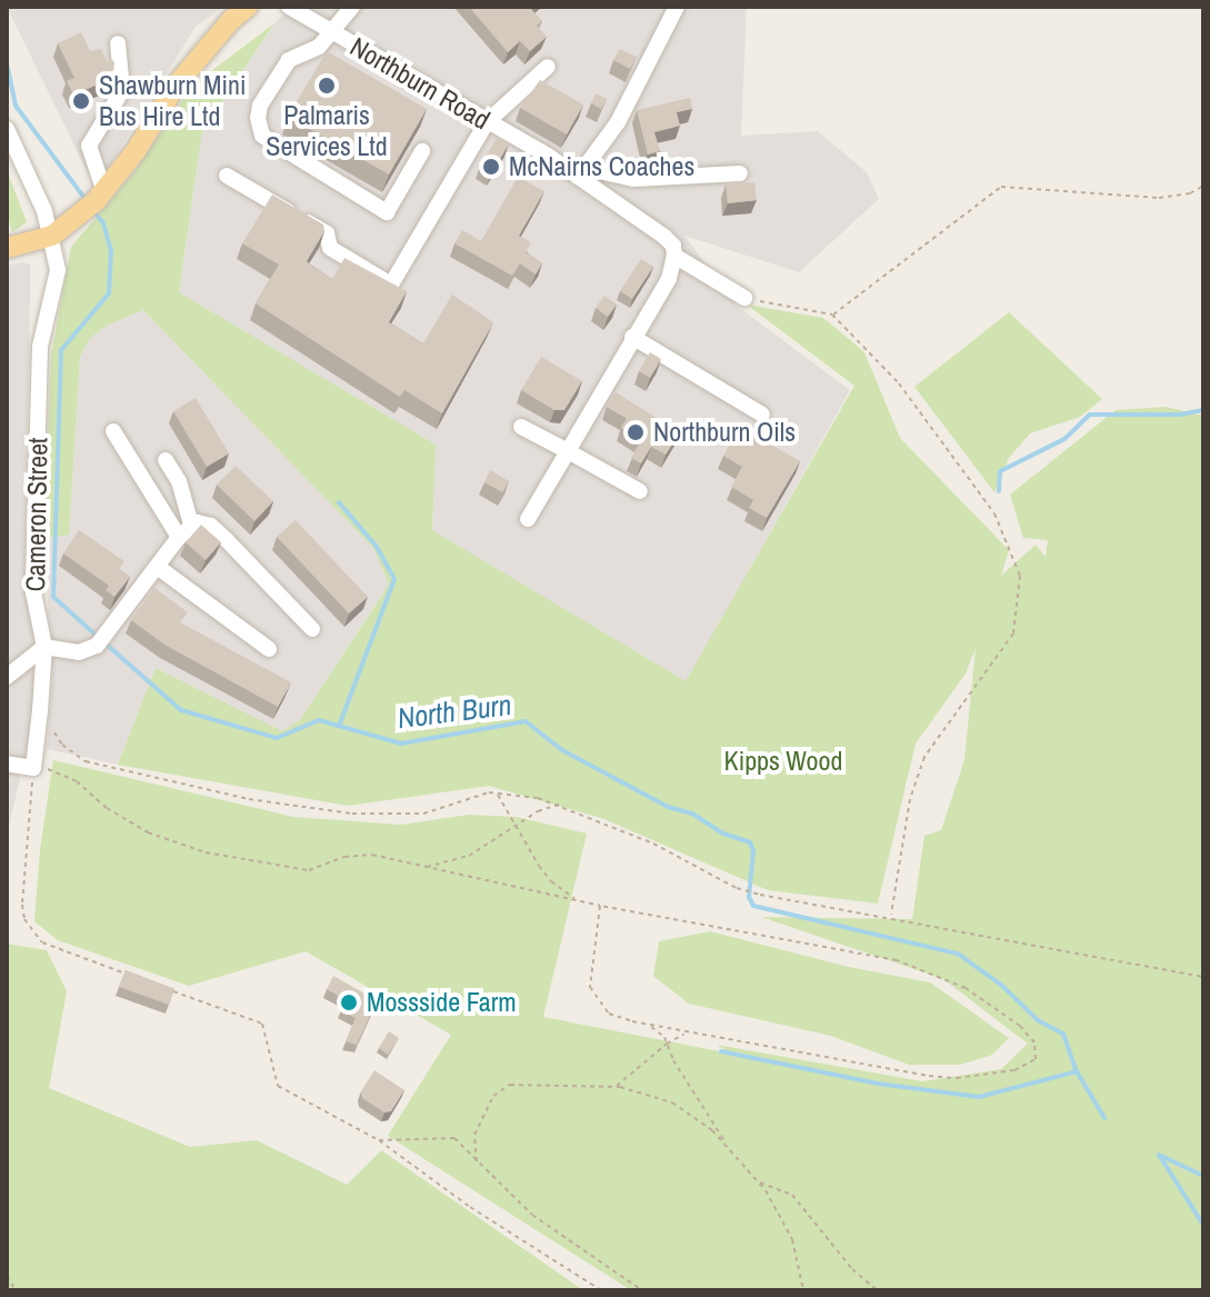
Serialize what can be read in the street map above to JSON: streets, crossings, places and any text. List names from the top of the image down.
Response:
{
  "streets": {
    "street": ["Northburn Road", "Cameron Street"]
  },
  "water": ["North Burn"],
  "parks": ["Kipps Wood"],
  "places": [
    "Palmaris Services Ltd",
    "Shawburn Mini Bus Hire Ltd",
    "McNairns Coaches",
    "Northburn Oils",
    "Mossside Farm"
  ]
}
